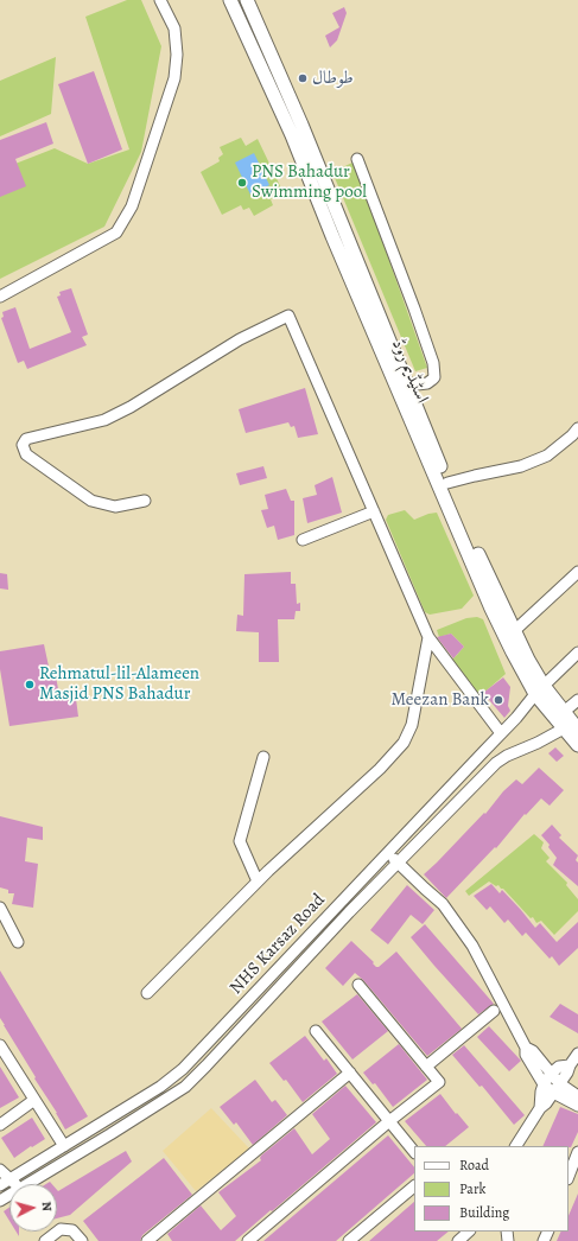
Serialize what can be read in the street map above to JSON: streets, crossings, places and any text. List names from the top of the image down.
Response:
{
  "streets": {
    "main road": ["اسٹیڈیم روڈ"],
    "street": ["NHS Karsaz Road"]
  },
  "crossings": [
    ["اسٹیڈیم روڈ", "NHS Karsaz Road"]
  ],
  "places": [
    "طوطال",
    "PNS Bahadur Swimming pool",
    "Rehmatul-lil-Alameen Masjid PNS Bahadur",
    "Meezan Bank"
  ],
  "legend": ["Road", "Park", "Building"],
  "north": "right"
}
